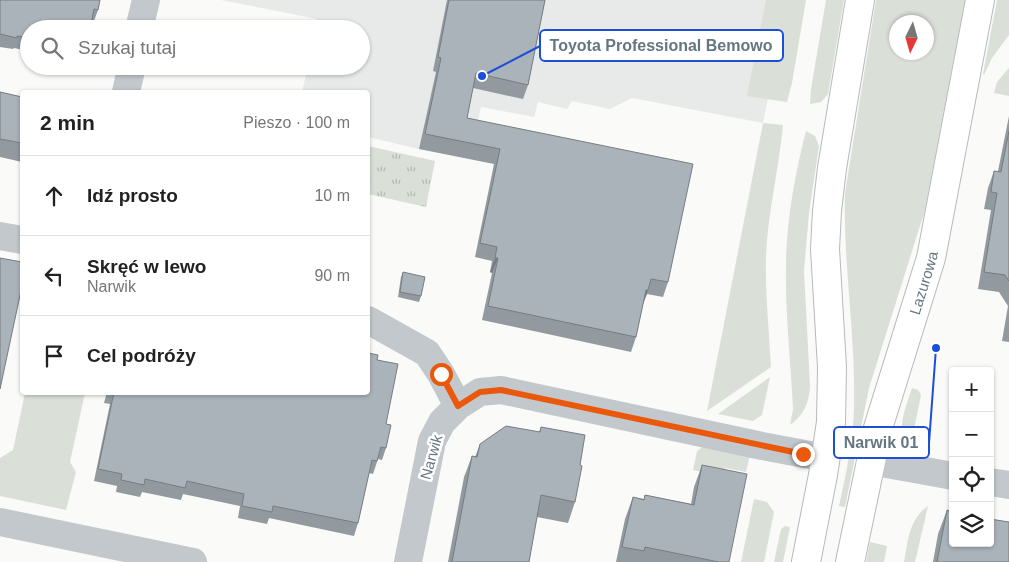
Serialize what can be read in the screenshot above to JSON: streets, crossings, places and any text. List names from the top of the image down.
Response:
{
  "streets": {
    "main road": ["Lazurowa"],
    "street": ["Narwik"]
  },
  "places": ["Toyota Professional Bemowo", "Narwik 01"],
  "north": "bottom",
  "page": {
    "search": "Szukaj tutaj",
    "heading": ["2 min", "Pieszo · 100 m"],
    "list": [
      ["Idź prosto", "10 m"],
      ["Skręć w lewo", "Narwik", "90 m"],
      "Cel podróży"
    ],
    "map_buttons": ["+", "−"]
  }
}
